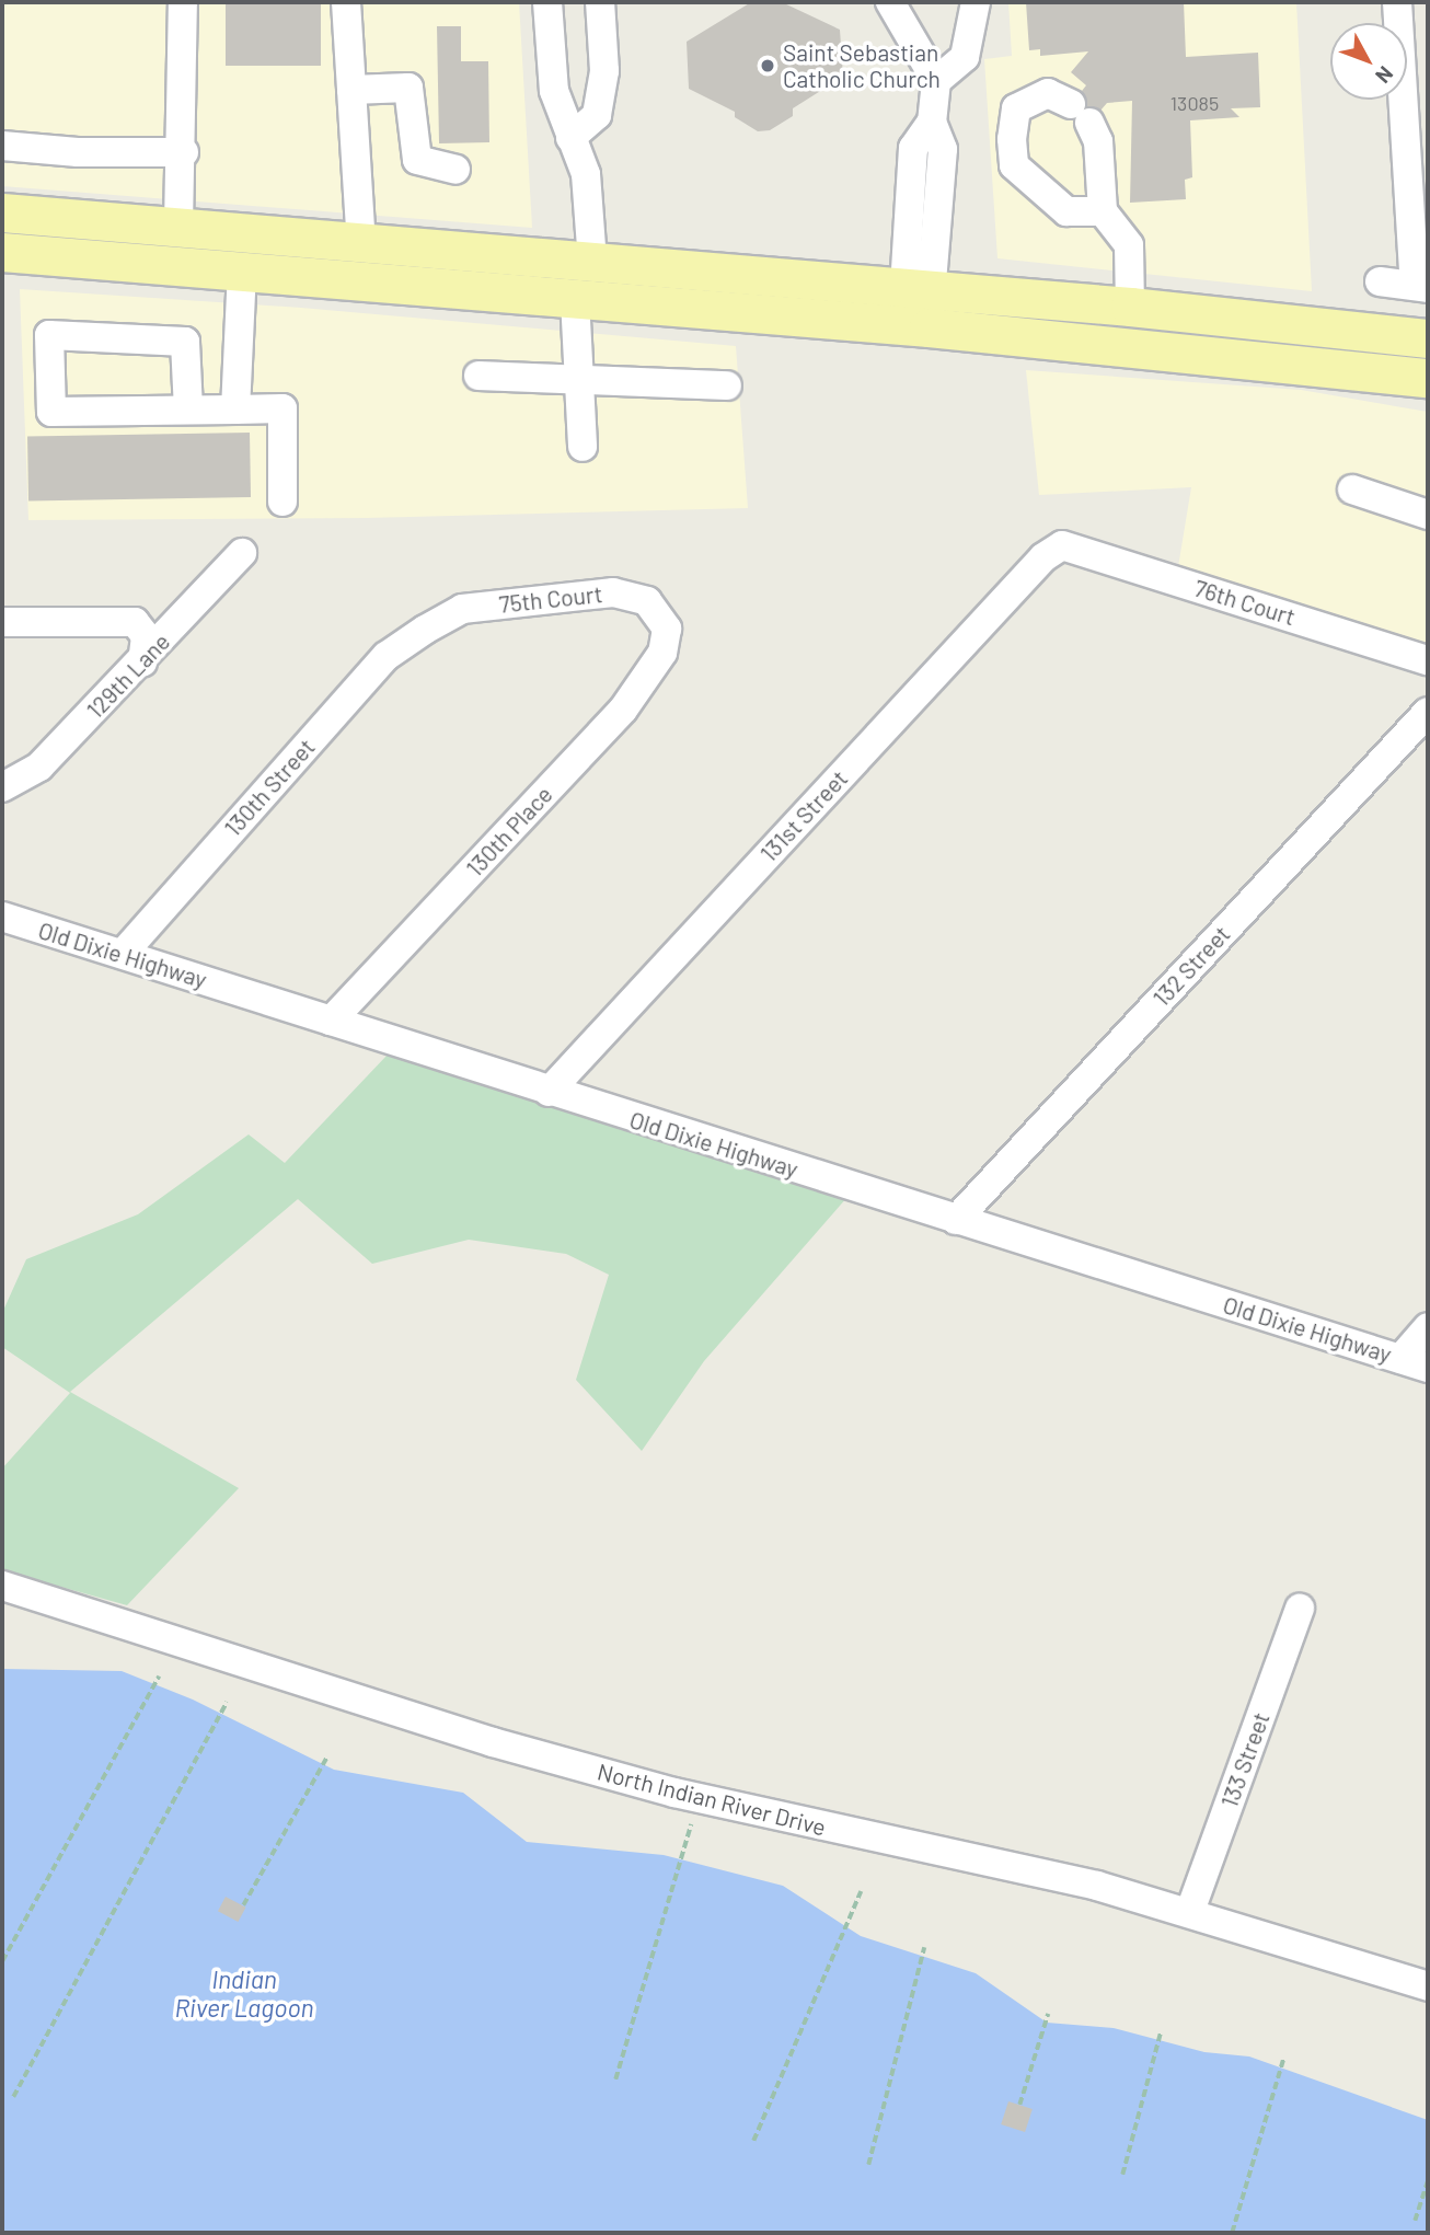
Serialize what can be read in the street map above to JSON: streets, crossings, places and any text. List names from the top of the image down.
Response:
{
  "streets": {
    "street": [
      "75th Court",
      "76th Court",
      "129th Lane",
      "130th Street",
      "131st Street",
      "130th Place",
      "Old Dixie Highway",
      "132 Street",
      "133 Street",
      "North Indian River Drive"
    ]
  },
  "crossings": [
    ["75th Court", "130th Street"],
    ["75th Court", "130th Place"],
    ["76th Court", "131st Street"],
    ["130th Street", "Old Dixie Highway"],
    ["131st Street", "Old Dixie Highway"],
    ["130th Place", "Old Dixie Highway"],
    ["Old Dixie Highway", "132 Street"],
    ["133 Street", "North Indian River Drive"]
  ],
  "water": ["Indian River Lagoon"],
  "places": ["Saint Sebastian Catholic Church"],
  "house_numbers": ["13085"],
  "north": "bottom right"
}
